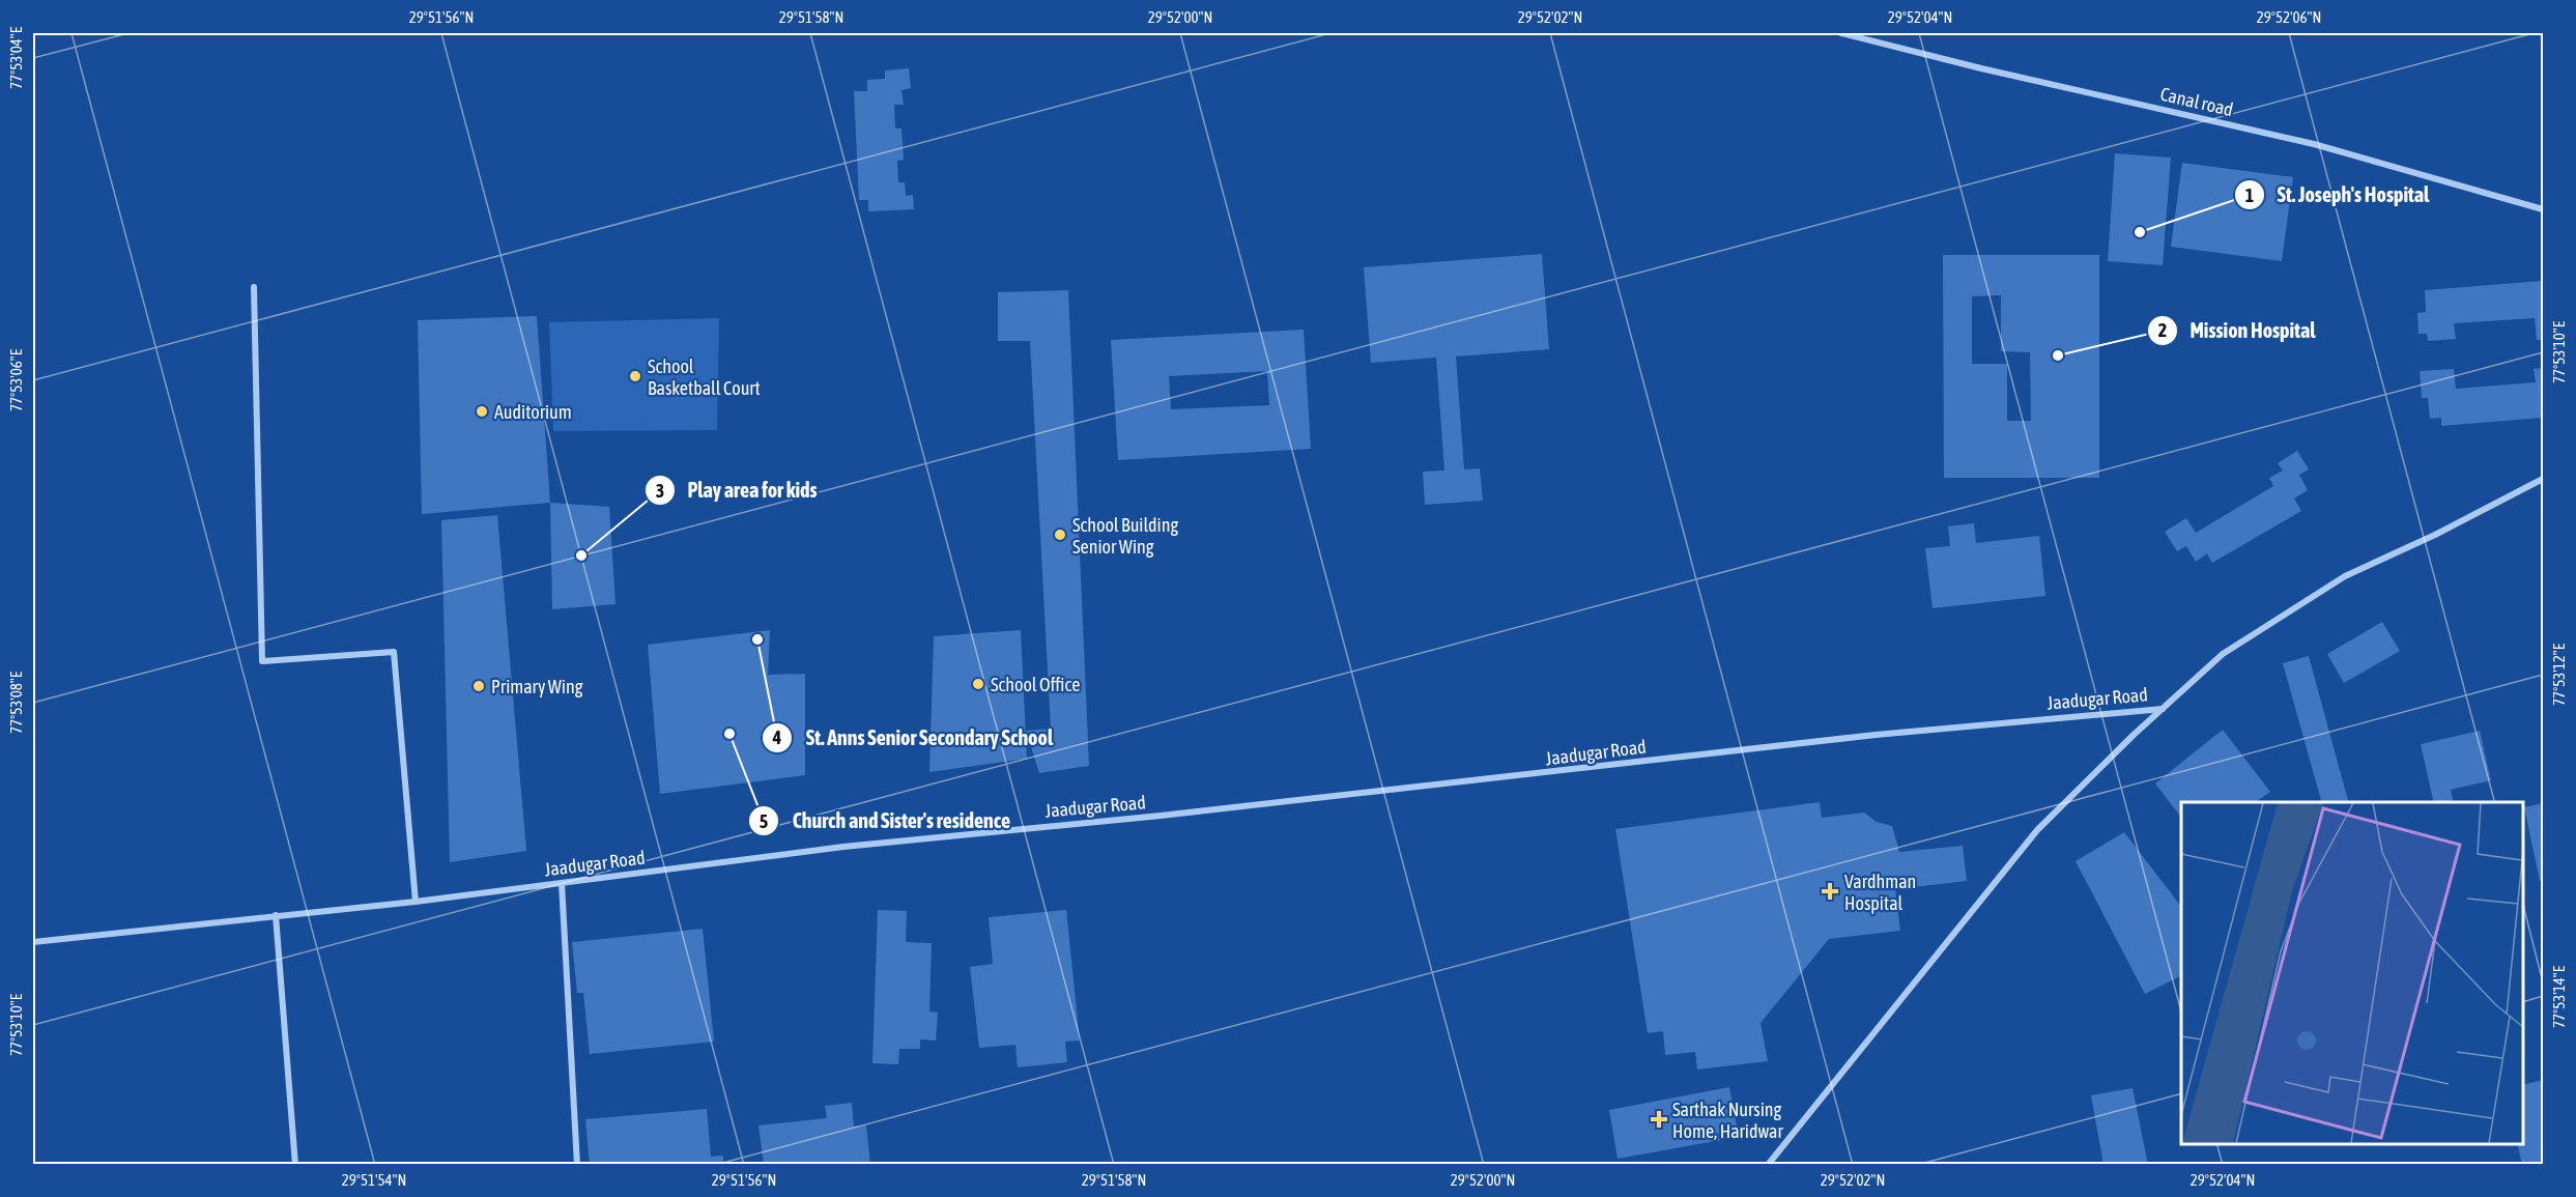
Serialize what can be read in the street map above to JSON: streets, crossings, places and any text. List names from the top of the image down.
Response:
{
  "streets": {
    "street": ["Canal road", "Jaadugar Road"]
  },
  "places": {
    "other": [
      "St. Joseph's Hospital",
      "Mission Hospital",
      "School Basketball Court",
      "Auditorium",
      "School Building Senior Wing",
      "Play area for kids",
      "St. Anns Senior Secondary School",
      "School Office",
      "Primary Wing",
      "Church and Sister's residence"
    ],
    "health": ["Vardhman Hospital", "Sarthak Nursing Home, Haridwar"]
  },
  "coordinates": [
    "29°51'56\"N",
    "29°51'58\"N",
    "29°52'00\"N",
    "29°52'02\"N",
    "29°52'04\"N",
    "29°52'06\"N",
    "77°53'04\"E",
    "77°53'10\"E",
    "77°53'06\"E",
    "77°53'12\"E",
    "77°53'08\"E",
    "77°53'14\"E",
    "29°51'54\"N"
  ]
}
